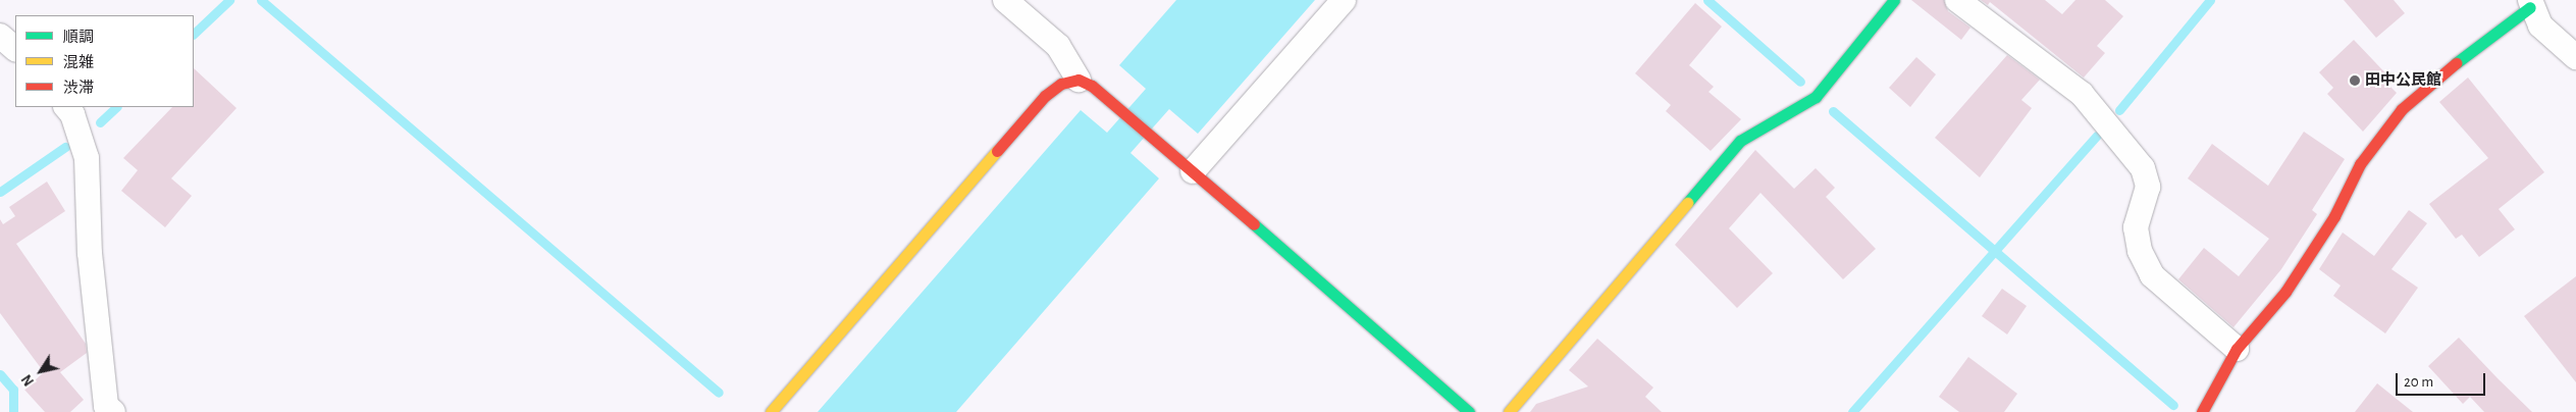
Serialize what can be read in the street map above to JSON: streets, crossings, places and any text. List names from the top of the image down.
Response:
{
  "places": ["田中公民館"],
  "legend": ["順調", "混雑", "渋滞"],
  "scale_bar": "20 m",
  "north": "bottom left"
}
